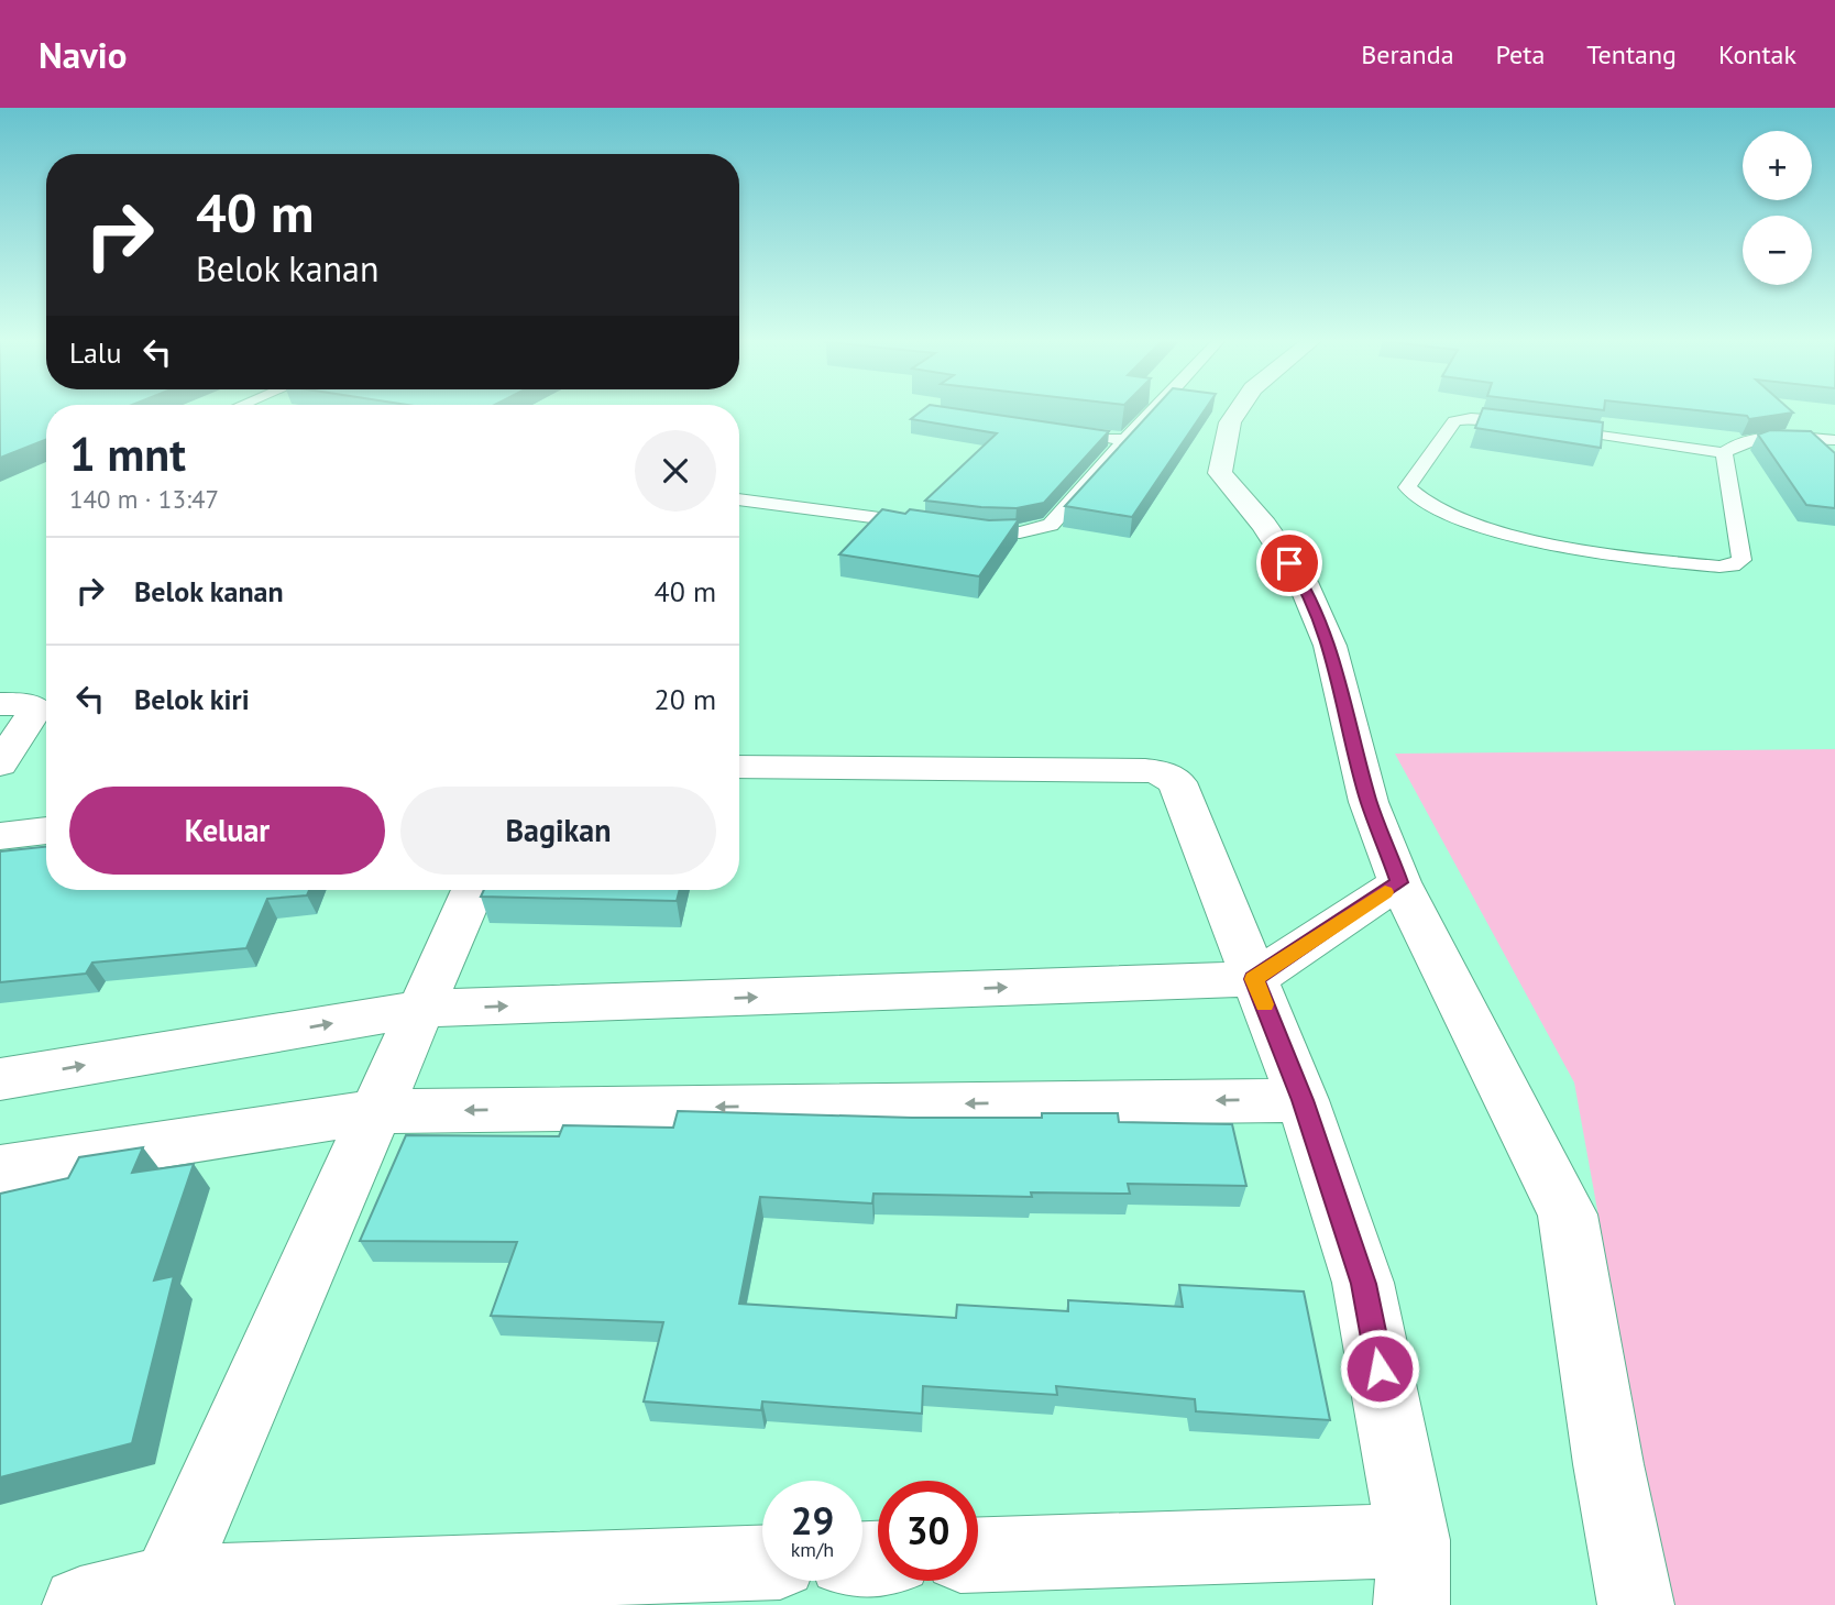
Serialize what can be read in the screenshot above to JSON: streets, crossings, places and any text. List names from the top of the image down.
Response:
{
  "page": {
    "header": "Navio",
    "nav": [
      "Beranda",
      "Peta",
      "Tentang",
      "Kontak"
    ],
    "map_buttons": ["+", "−"],
    "turn": ["40 m", "Belok kanan"],
    "then": "Lalu",
    "heading": ["1 mnt", "140 m · 13:47"],
    "list": [
      {
        "name": "Belok kanan",
        "value": "40 m"
      },
      {
        "name": "Belok kiri",
        "value": "20 m"
      }
    ],
    "buttons": ["Keluar", "Bagikan"],
    "speed": "29 km/h",
    "limit": "30"
  }
}
